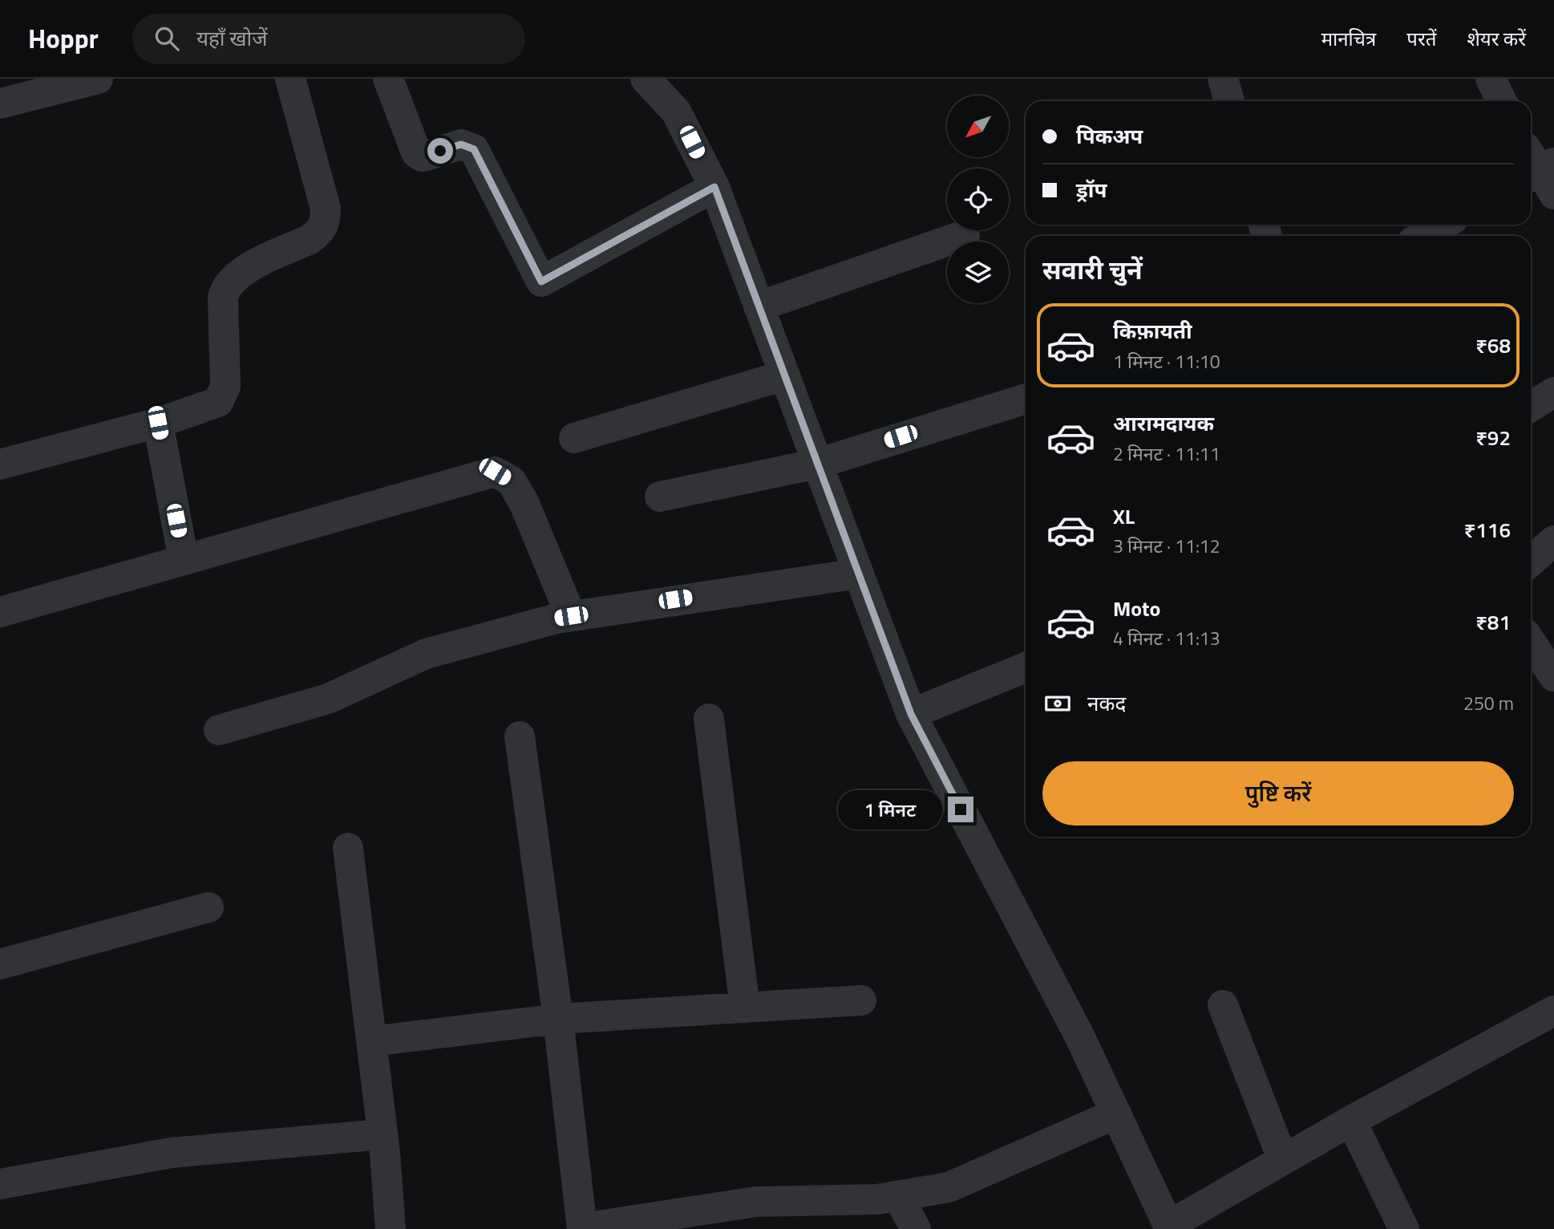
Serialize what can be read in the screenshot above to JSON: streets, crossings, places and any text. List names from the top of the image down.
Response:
{
  "north": "bottom left",
  "page": {
    "header": "Hoppr",
    "search": "यहाँ खोजें",
    "nav": ["मानचित्र", "परतें", "शेयर करें"],
    "banner": ["पिकअप", "ड्रॉप"],
    "heading": "सवारी चुनें",
    "list": [
      {
        "name": "किफ़ायती",
        "note": "1 मिनट · 11:10",
        "value": "₹68"
      },
      {
        "name": "आरामदायक",
        "note": "2 मिनट · 11:11",
        "value": "₹92"
      },
      {
        "name": "XL",
        "note": "3 मिनट · 11:12",
        "value": "₹116"
      },
      {
        "name": "Moto",
        "note": "4 मिनट · 11:13",
        "value": "₹81"
      }
    ],
    "pay": ["नकद", "250 m"],
    "buttons": "पुष्टि करें",
    "bubble": "1 मिनट"
  }
}
